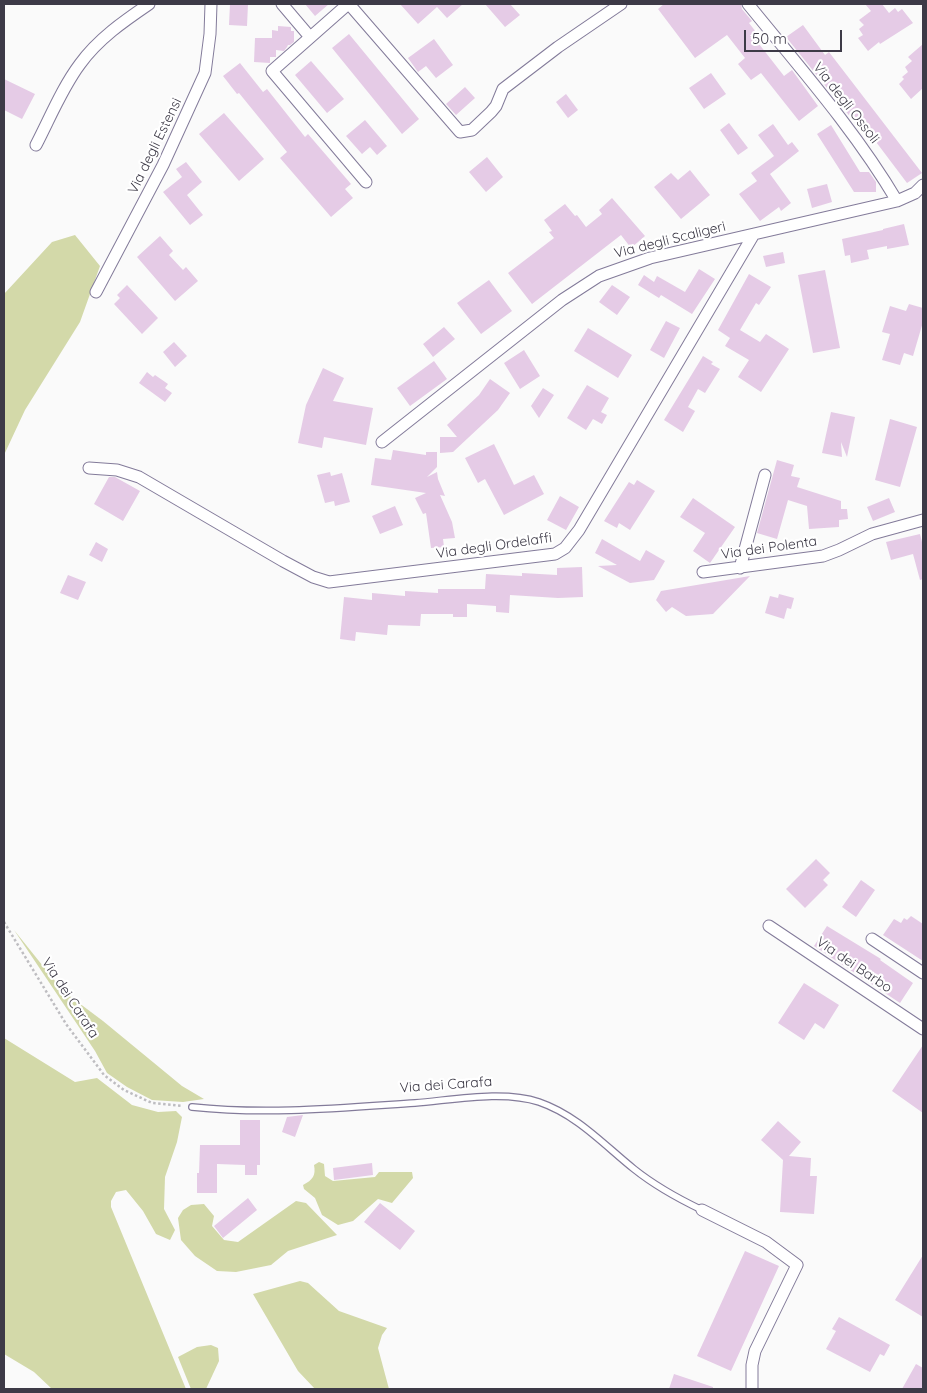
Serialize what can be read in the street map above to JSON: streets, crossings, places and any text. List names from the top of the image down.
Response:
{
  "streets": {
    "street": [
      "Via degli Ossoli",
      "Via degli Estensi",
      "Via degli Scaligeri",
      "Via degli Ordelaffi",
      "Via dei Polenta",
      "Via dei Barbo",
      "Via dei Carafa"
    ]
  },
  "crossings": [
    ["Via degli Ossoli", "Via degli Scaligeri"],
    ["Via degli Scaligeri", "Via degli Ordelaffi"]
  ],
  "scale_bar": "50 m"
}
